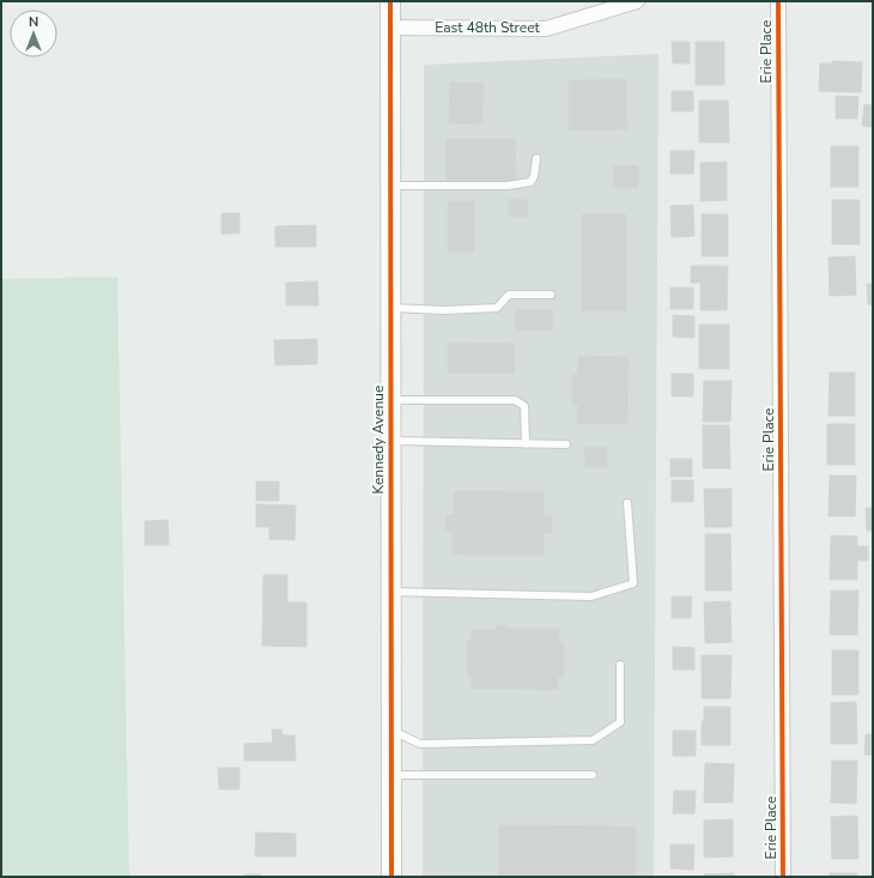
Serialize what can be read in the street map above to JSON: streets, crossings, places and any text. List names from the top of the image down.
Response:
{
  "streets": {
    "street": ["East 48th Street", "Erie Place", "Kennedy Avenue"]
  },
  "crossings": [
    ["East 48th Street", "Kennedy Avenue"]
  ],
  "north": "top"
}
